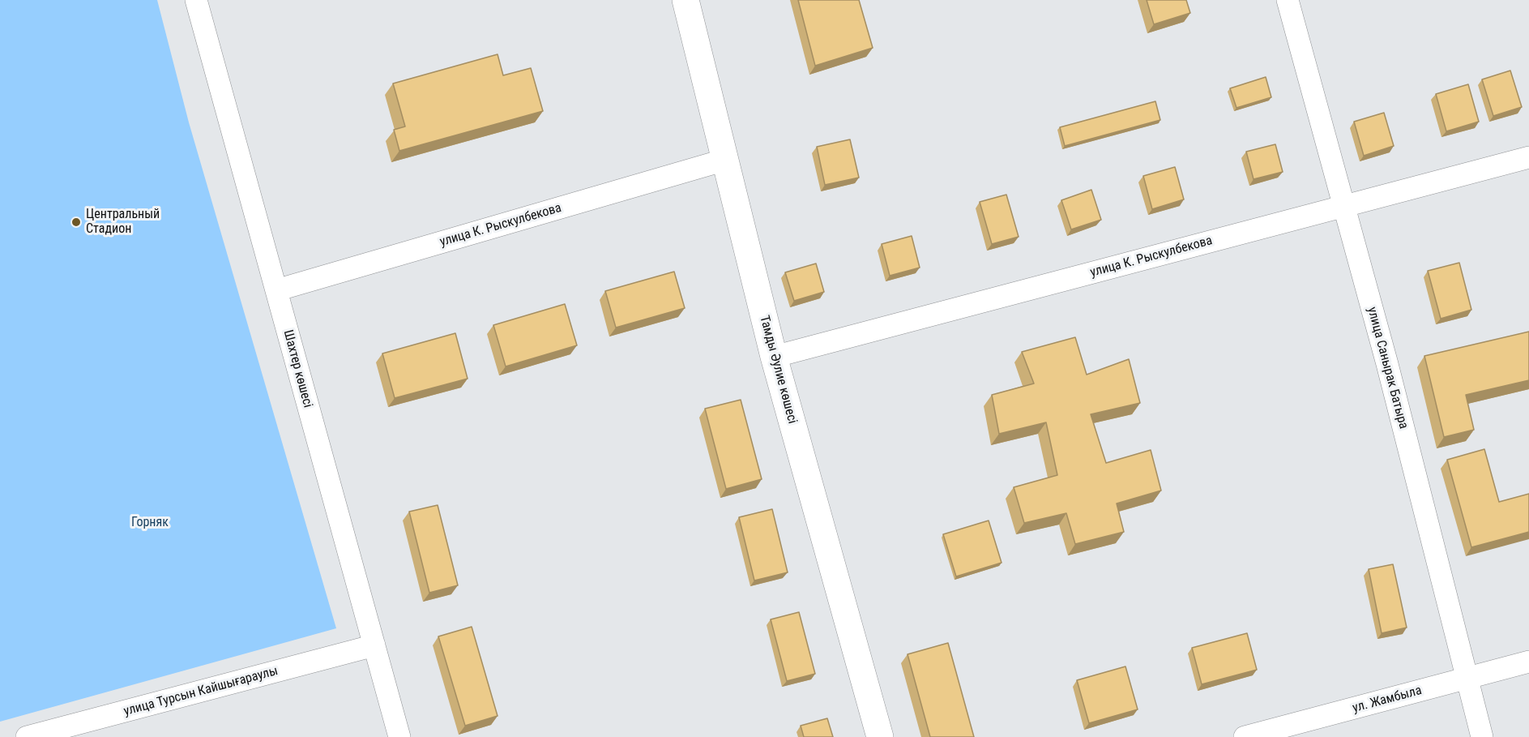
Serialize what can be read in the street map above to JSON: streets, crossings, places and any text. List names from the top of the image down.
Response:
{
  "streets": {
    "street": [
      "улица К. Рыскулбекова",
      "улица Санырак Батыра",
      "Шахтер көшесі",
      "Тамды Әулие көшесі",
      "улица Турсын Кайшығараулы",
      "ул. Жамбыла"
    ]
  },
  "crossings": [
    ["улица К. Рыскулбекова", "улица Санырак Батыра"],
    ["улица К. Рыскулбекова", "Шахтер көшесі"],
    ["улица К. Рыскулбекова", "Тамды Әулие көшесі"],
    ["улица Санырак Батыра", "ул. Жамбыла"],
    ["Шахтер көшесі", "улица Турсын Кайшығараулы"]
  ],
  "parks": ["Горняк"],
  "places": ["Центральный Стадион"]
}
